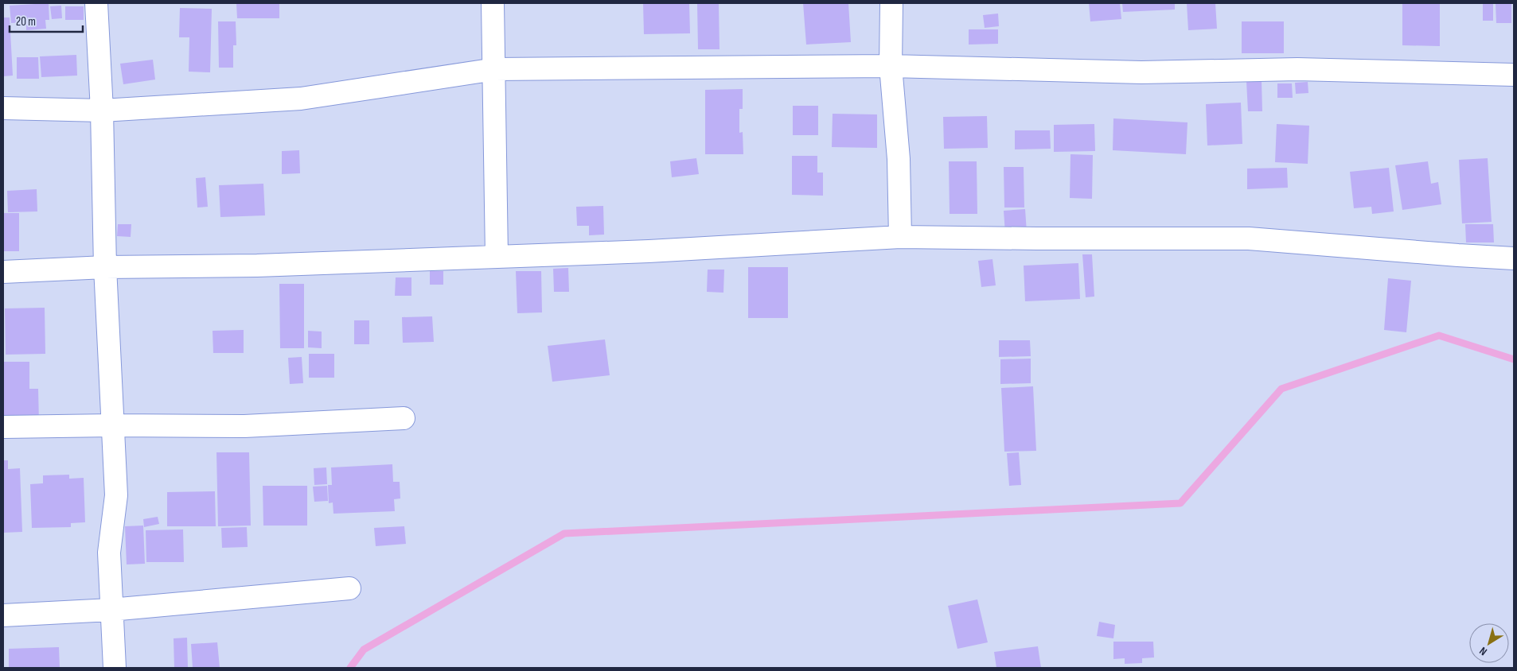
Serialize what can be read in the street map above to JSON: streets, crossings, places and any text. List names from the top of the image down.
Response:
{
  "scale_bar": "20 m",
  "north": "bottom left"
}
